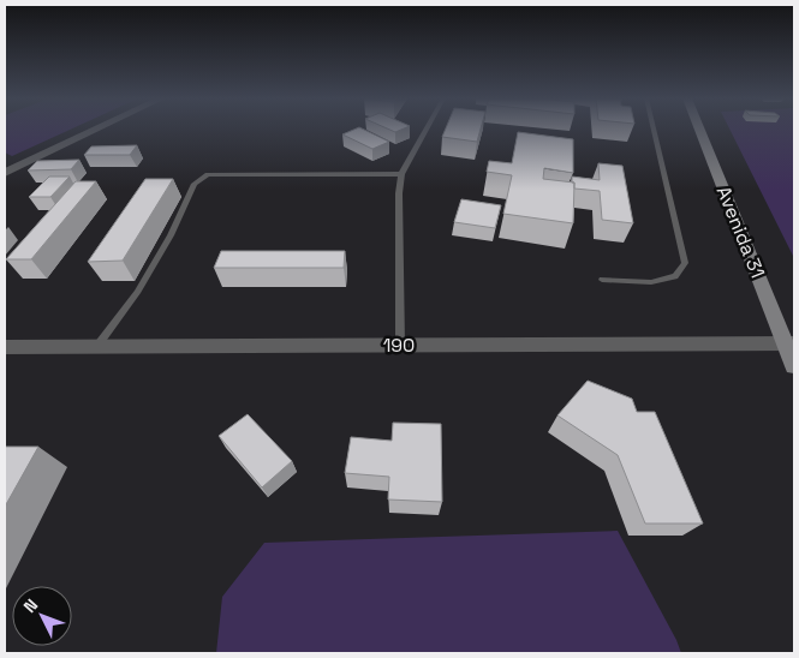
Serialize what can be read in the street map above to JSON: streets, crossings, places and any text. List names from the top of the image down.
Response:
{
  "streets": {
    "main road": ["Avenida 31"],
    "street": ["190"]
  },
  "crossings": [
    ["Avenida 31", "190"]
  ],
  "north": "top left"
}
